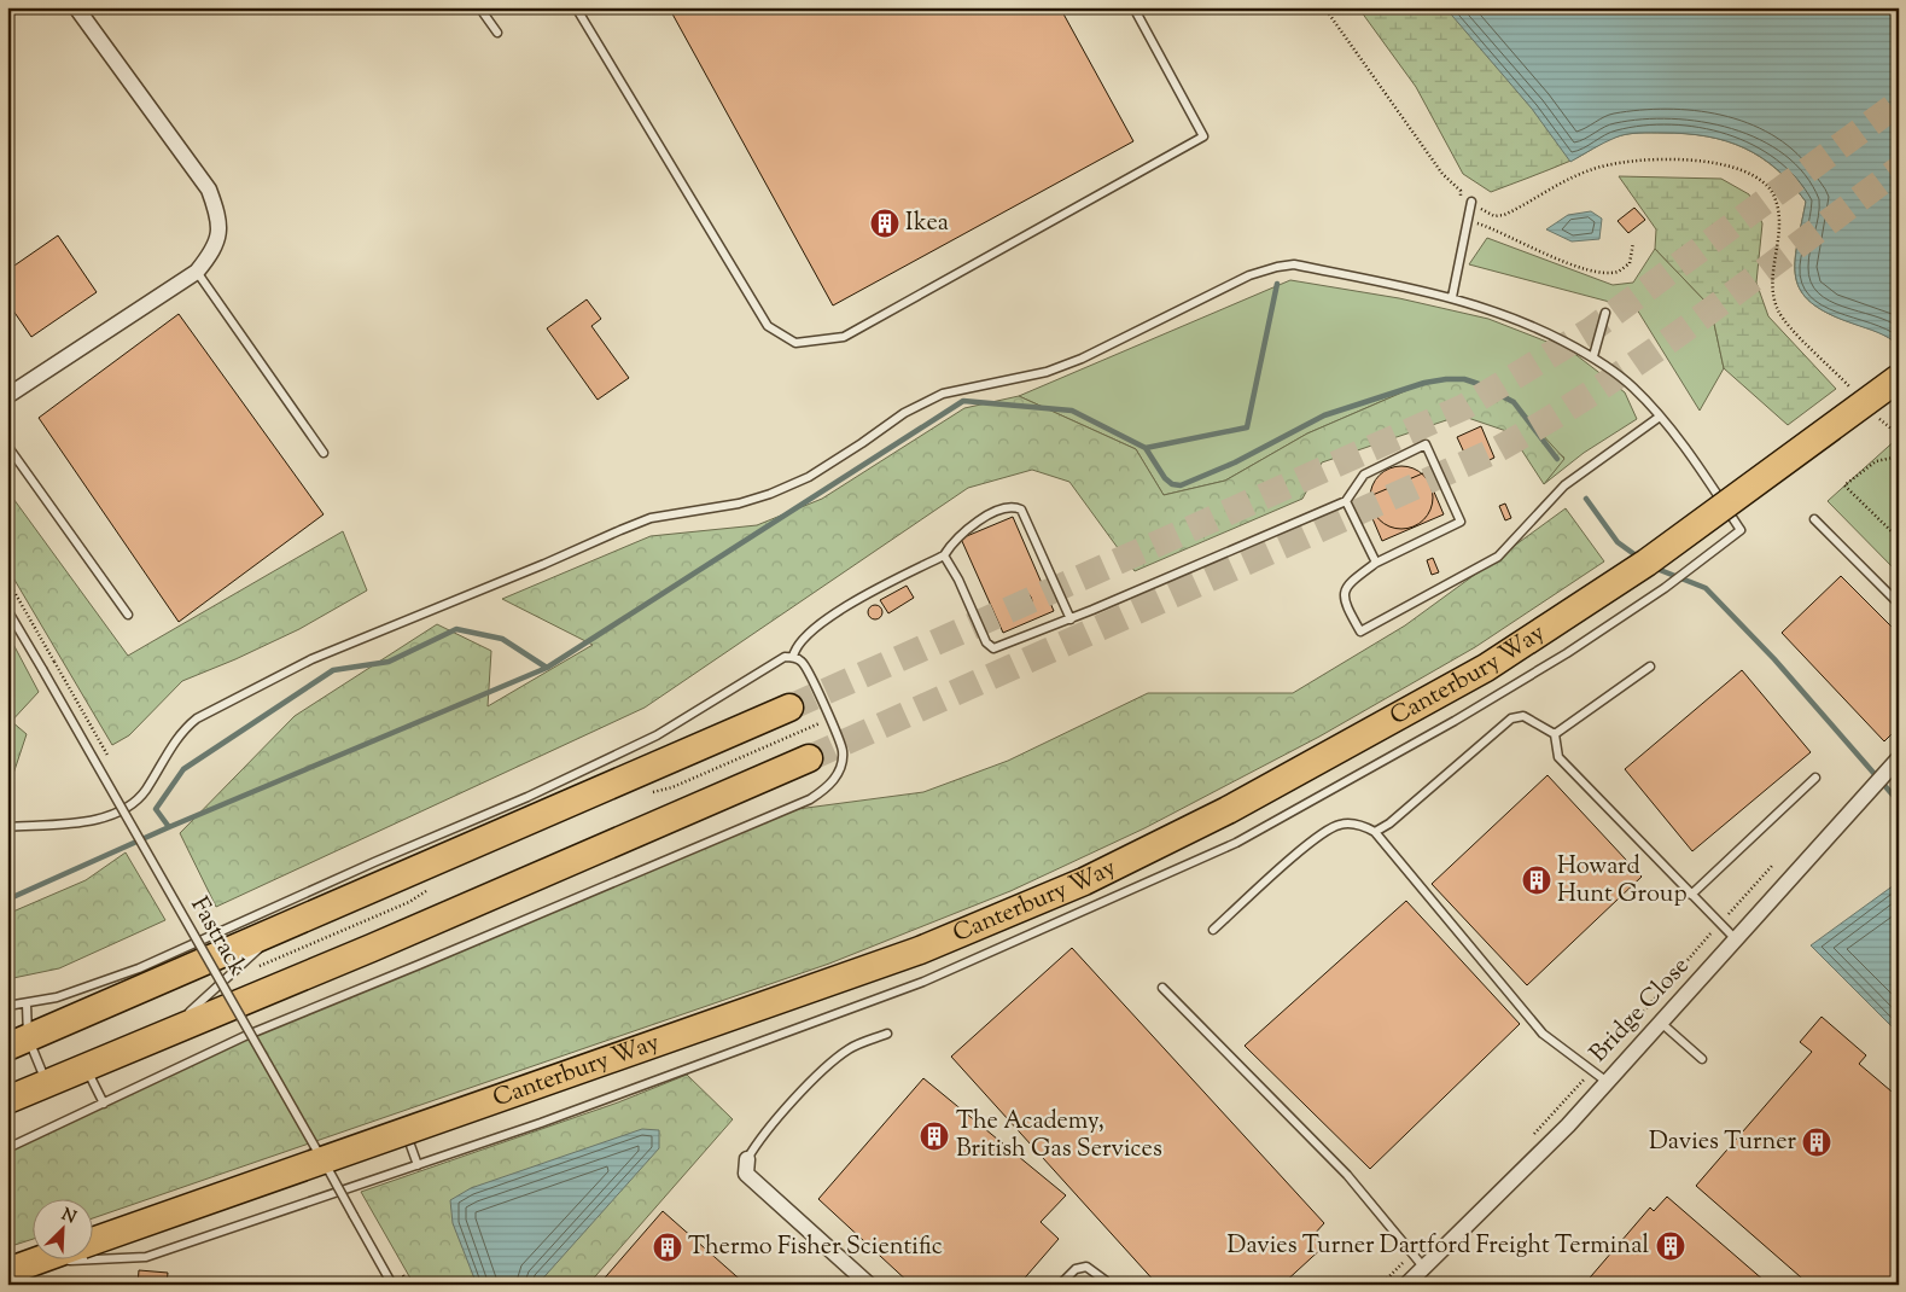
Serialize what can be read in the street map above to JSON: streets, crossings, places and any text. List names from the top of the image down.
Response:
{
  "streets": {
    "highway": ["Canterbury Way"],
    "street": ["Bridge Close"],
    "lane": ["Fastrack"]
  },
  "places": {
    "building": [
      "Ikea",
      "Howard Hunt Group",
      "The Academy, British Gas Services",
      "Davies Turner",
      "Davies Turner Dartford Freight Terminal",
      "Thermo Fisher Scientific"
    ]
  },
  "north": "top right"
}
